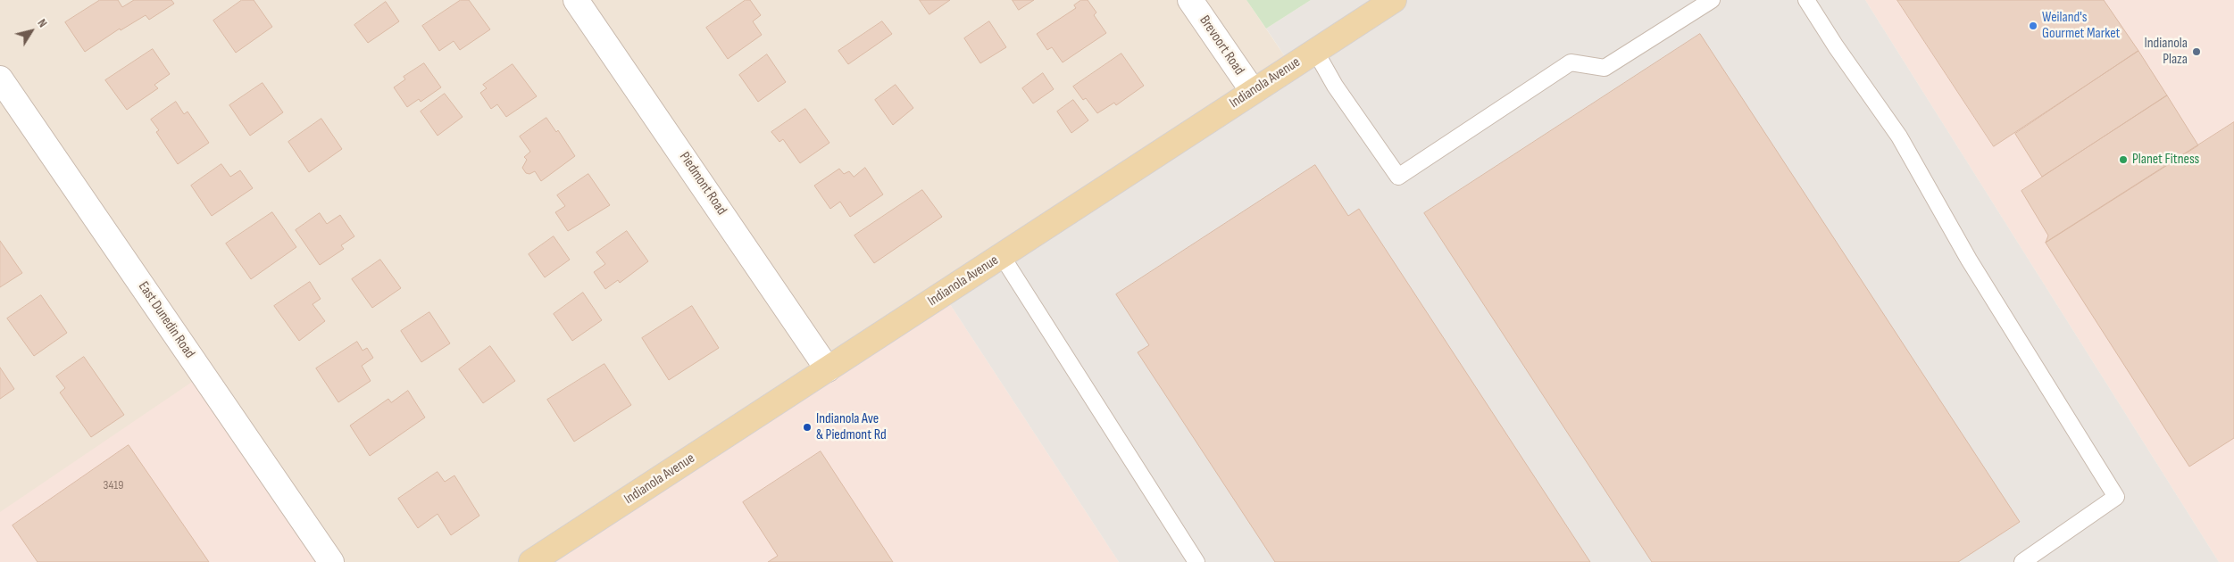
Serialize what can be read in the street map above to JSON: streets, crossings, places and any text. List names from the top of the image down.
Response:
{
  "streets": {
    "main road": ["Indianola Avenue"],
    "street": ["Brevoort Road", "Piedmont Road", "East Dunedin Road"]
  },
  "crossings": [
    ["Brevoort Road", "Indianola Avenue"],
    ["Indianola Avenue", "Piedmont Road"]
  ],
  "places": [
    "Weiland's Gourmet Market",
    "Indianola Plaza",
    "Planet Fitness",
    "Indianola Ave & Piedmont Rd"
  ],
  "house_numbers": ["3419"],
  "north": "top right"
}
